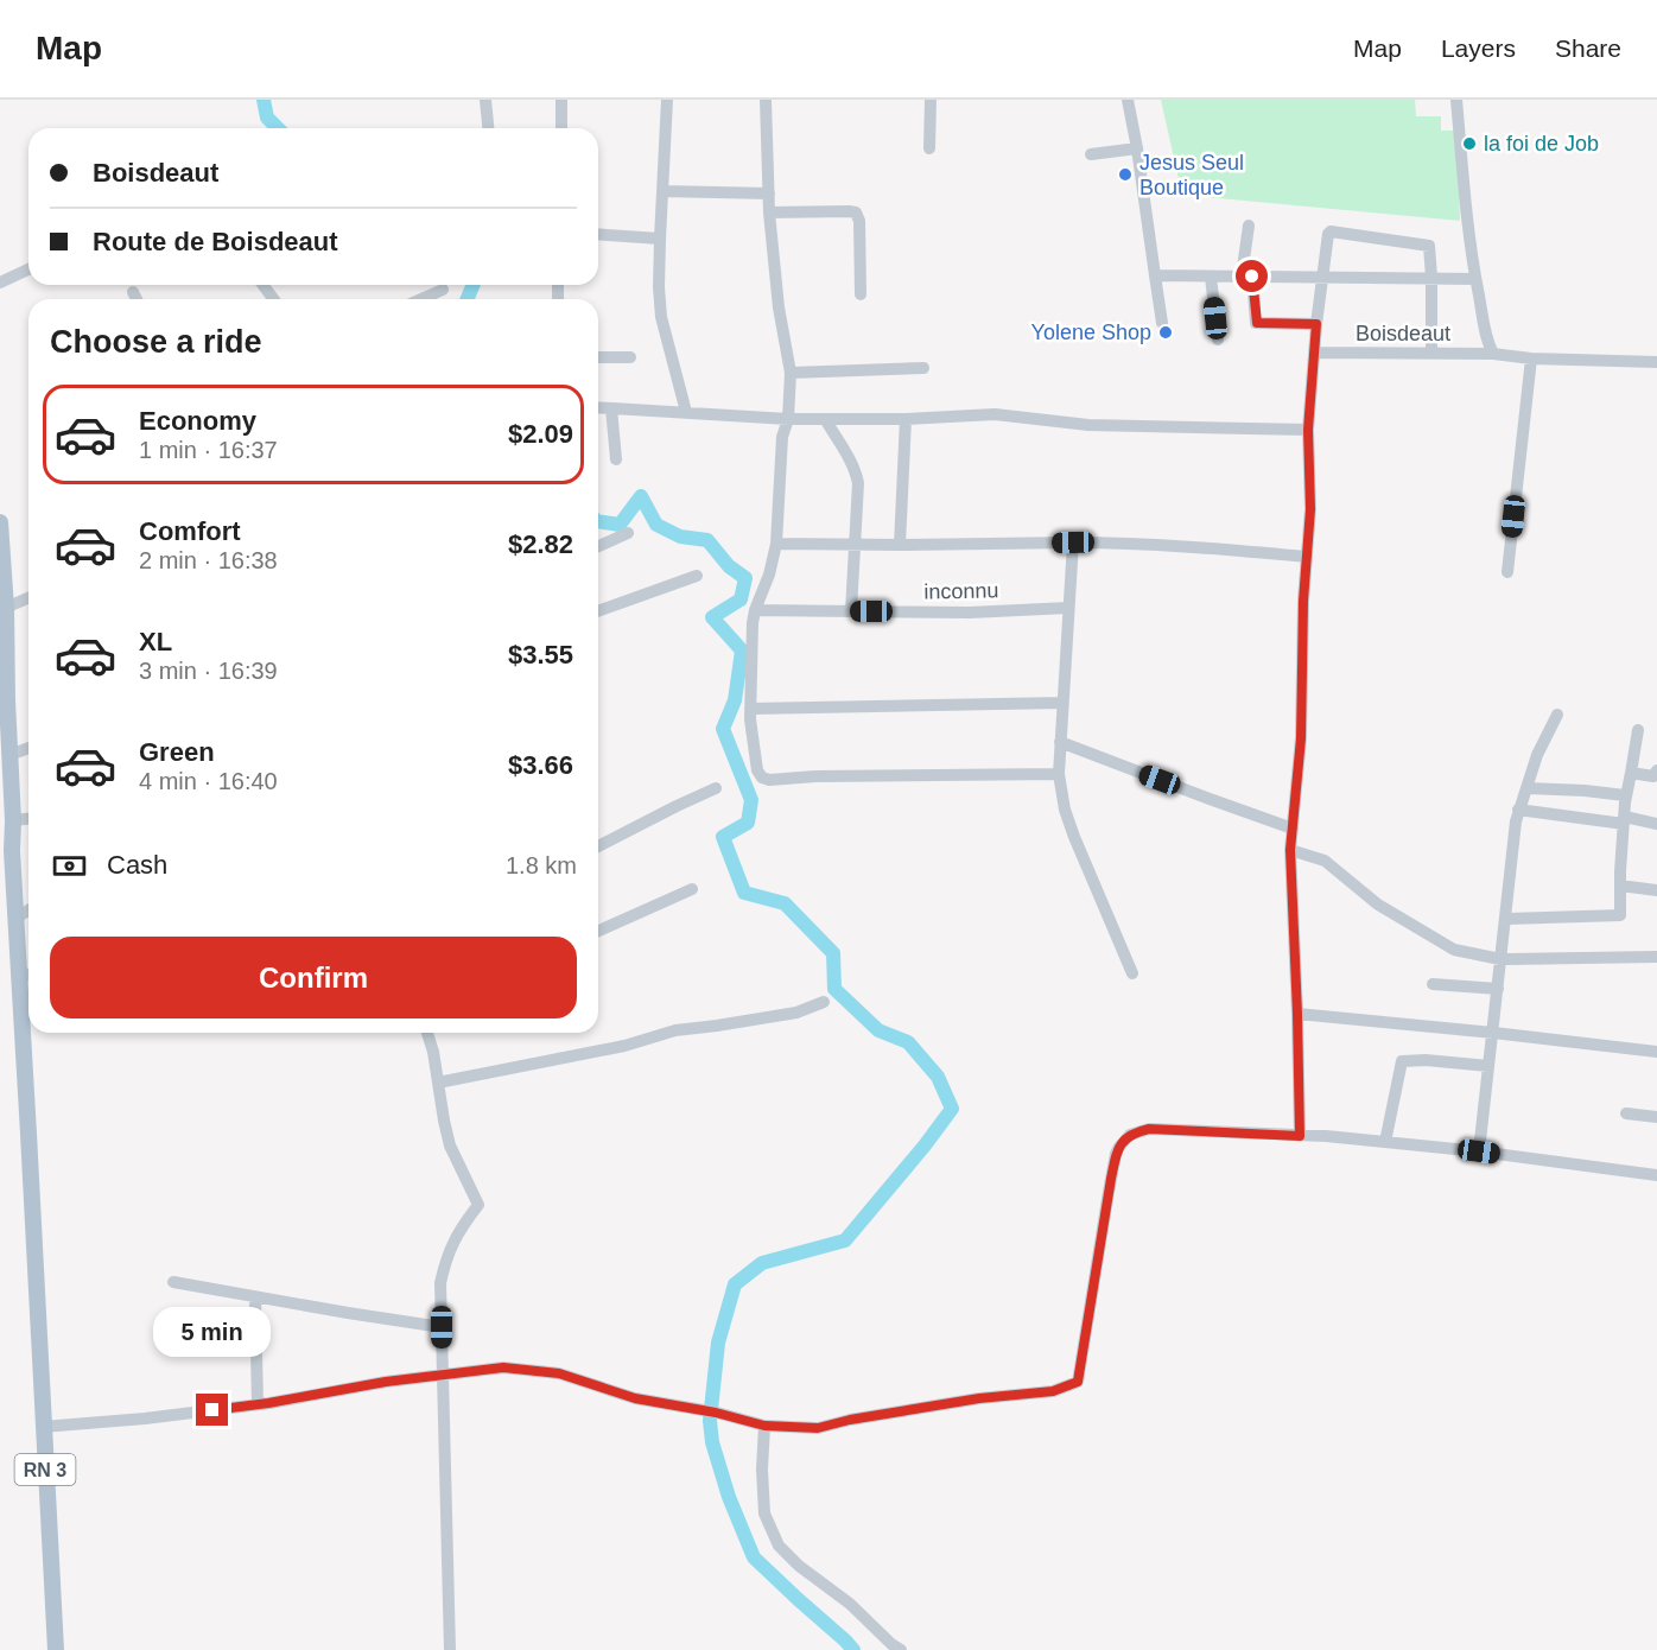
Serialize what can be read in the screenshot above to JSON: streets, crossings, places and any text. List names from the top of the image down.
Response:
{
  "streets": {
    "main road": ["RN 3"],
    "street": ["Boisdeaut", "inconnu"]
  },
  "places": ["la foi de Job", "Jesus Seul Boutique", "Yolene Shop"],
  "page": {
    "header": "Map",
    "nav": ["Map", "Layers", "Share"],
    "banner": ["Boisdeaut", "Route de Boisdeaut"],
    "heading": "Choose a ride",
    "list": [
      {
        "name": "Economy",
        "note": "1 min · 16:37",
        "value": "$2.09"
      },
      {
        "name": "Comfort",
        "note": "2 min · 16:38",
        "value": "$2.82"
      },
      {
        "name": "XL",
        "note": "3 min · 16:39",
        "value": "$3.55"
      },
      {
        "name": "Green",
        "note": "4 min · 16:40",
        "value": "$3.66"
      }
    ],
    "pay": ["Cash", "1.8 km"],
    "buttons": "Confirm",
    "bubble": "5 min"
  }
}
